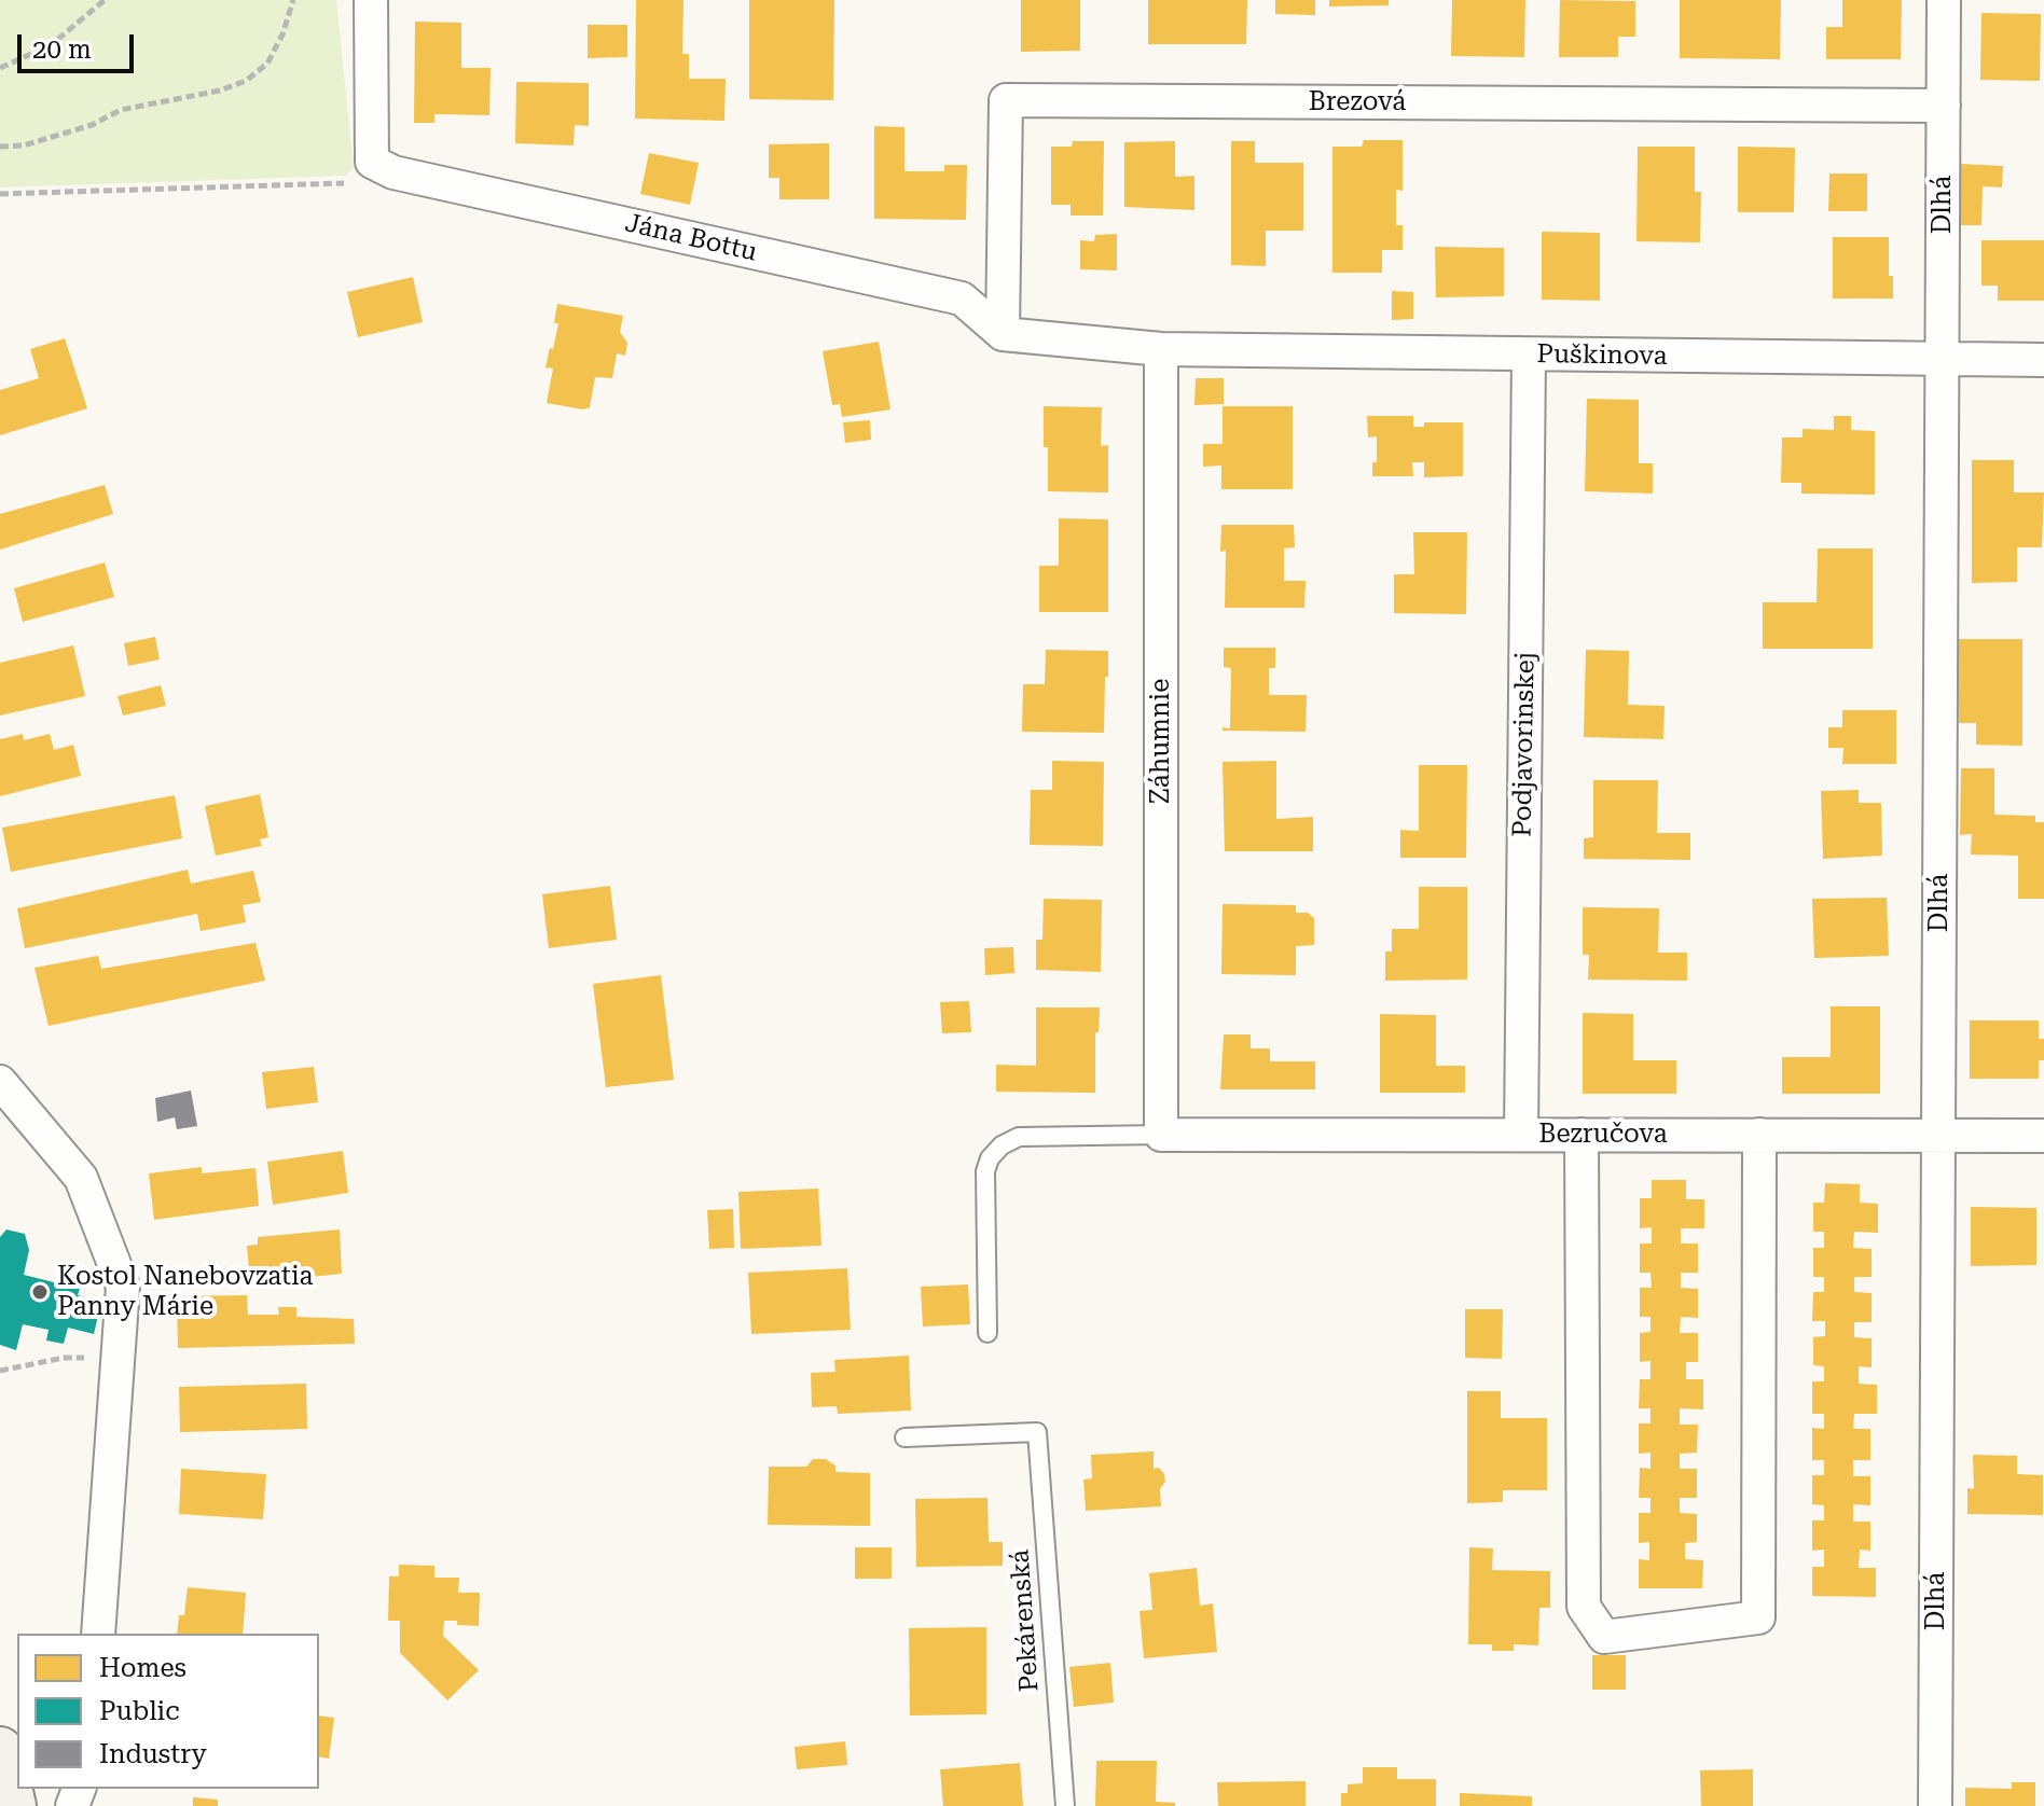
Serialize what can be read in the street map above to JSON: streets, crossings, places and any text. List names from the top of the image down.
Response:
{
  "streets": {
    "street": [
      "Brezová",
      "Dlhá",
      "Jána Bottu",
      "Puškinova",
      "Záhumnie",
      "Podjavorinskej",
      "Bezručova"
    ],
    "lane": ["Pekárenská"]
  },
  "crossings": [
    ["Brezová", "Dlhá"],
    ["Brezová", "Jána Bottu"],
    ["Dlhá", "Puškinova"],
    ["Dlhá", "Bezručova"],
    ["Puškinova", "Záhumnie"],
    ["Puškinova", "Podjavorinskej"],
    ["Záhumnie", "Bezručova"],
    ["Podjavorinskej", "Bezručova"]
  ],
  "places": ["Kostol Nanebovzatia Panny Márie"],
  "legend": ["Homes", "Public", "Industry"],
  "scale_bar": "20 m"
}
